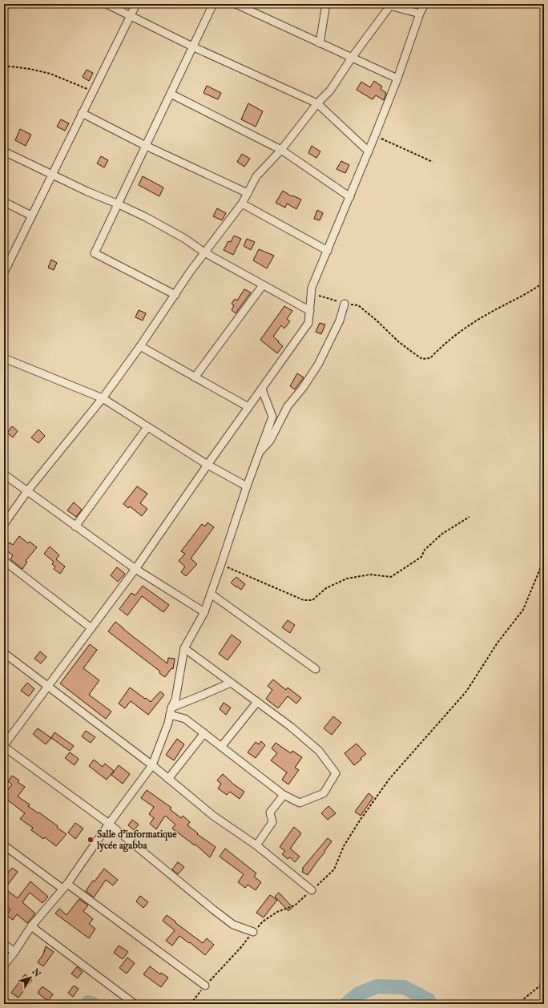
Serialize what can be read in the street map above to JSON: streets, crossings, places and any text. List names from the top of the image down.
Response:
{
  "places": ["Salle d'informatique lycée agabba"],
  "north": "top right"
}
